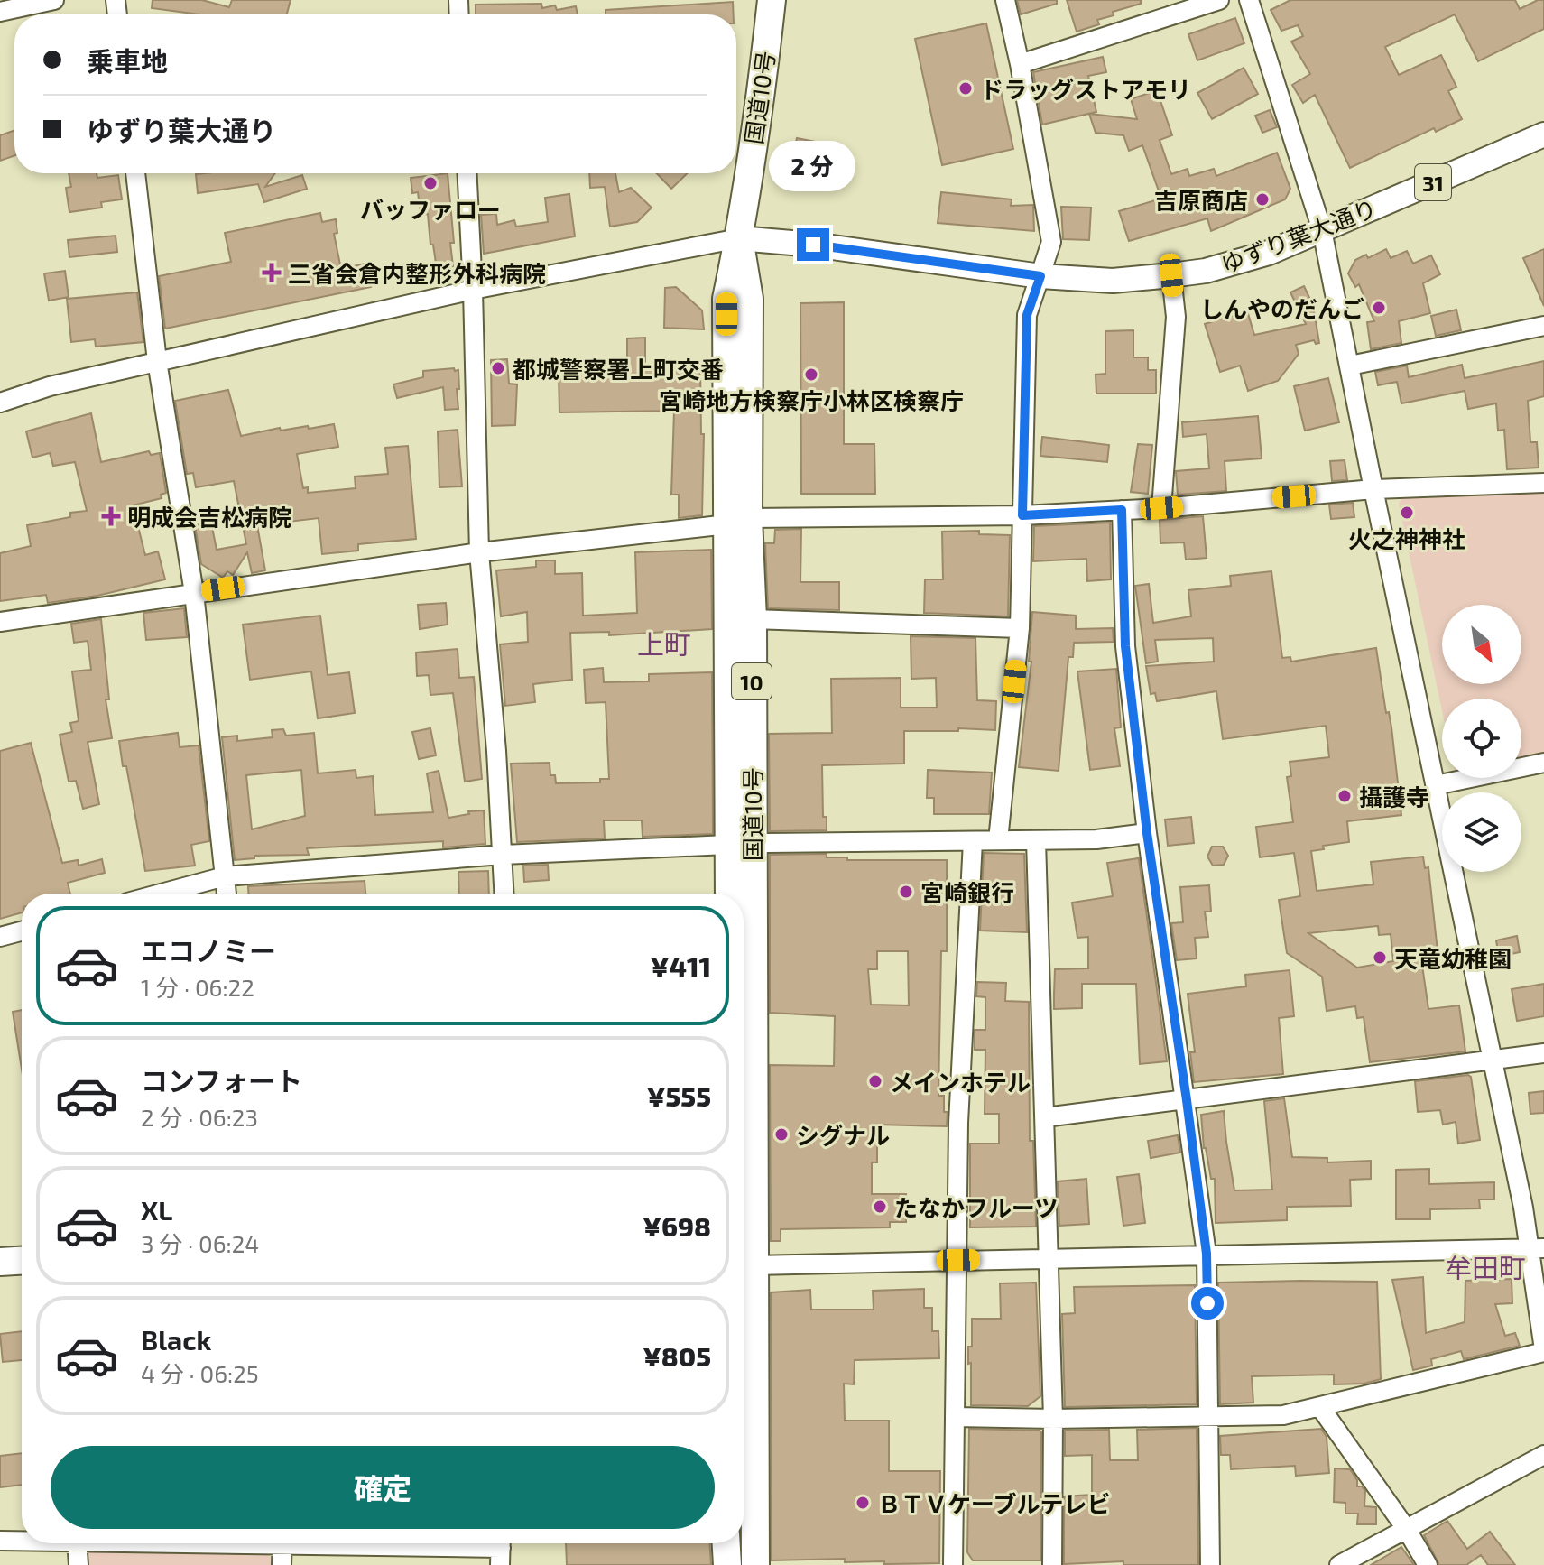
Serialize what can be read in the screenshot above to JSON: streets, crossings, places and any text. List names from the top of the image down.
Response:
{
  "streets": {
    "highway": ["国道10号", "10"],
    "main road": ["31", "ゆずり葉大通り"]
  },
  "crossings": [
    ["国道10号", "ゆずり葉大通り"]
  ],
  "districts": ["上町", "牟田町"],
  "places": {
    "other": [
      "ドラッグストアモリ",
      "バッファロー",
      "吉原商店",
      "しんやのだんご",
      "都城警察署上町交番",
      "宮崎地方検察庁小林区検察庁",
      "火之神神社",
      "攝護寺",
      "宮崎銀行",
      "天竜幼稚園",
      "メインホテル",
      "シグナル",
      "たなかフルーツ",
      "ＢＴＶケーブルテレビ"
    ],
    "health": ["三省会倉内整形外科病院", "明成会吉松病院"]
  },
  "north": "bottom right",
  "page": {
    "banner": ["乗車地", "ゆずり葉大通り"],
    "bubble": "2 分",
    "list": [
      {
        "name": "エコノミー",
        "note": "1 分 · 06:22",
        "value": "¥411"
      },
      {
        "name": "コンフォート",
        "note": "2 分 · 06:23",
        "value": "¥555"
      },
      {
        "name": "XL",
        "note": "3 分 · 06:24",
        "value": "¥698"
      },
      {
        "name": "Black",
        "note": "4 分 · 06:25",
        "value": "¥805"
      }
    ],
    "buttons": "確定"
  }
}
